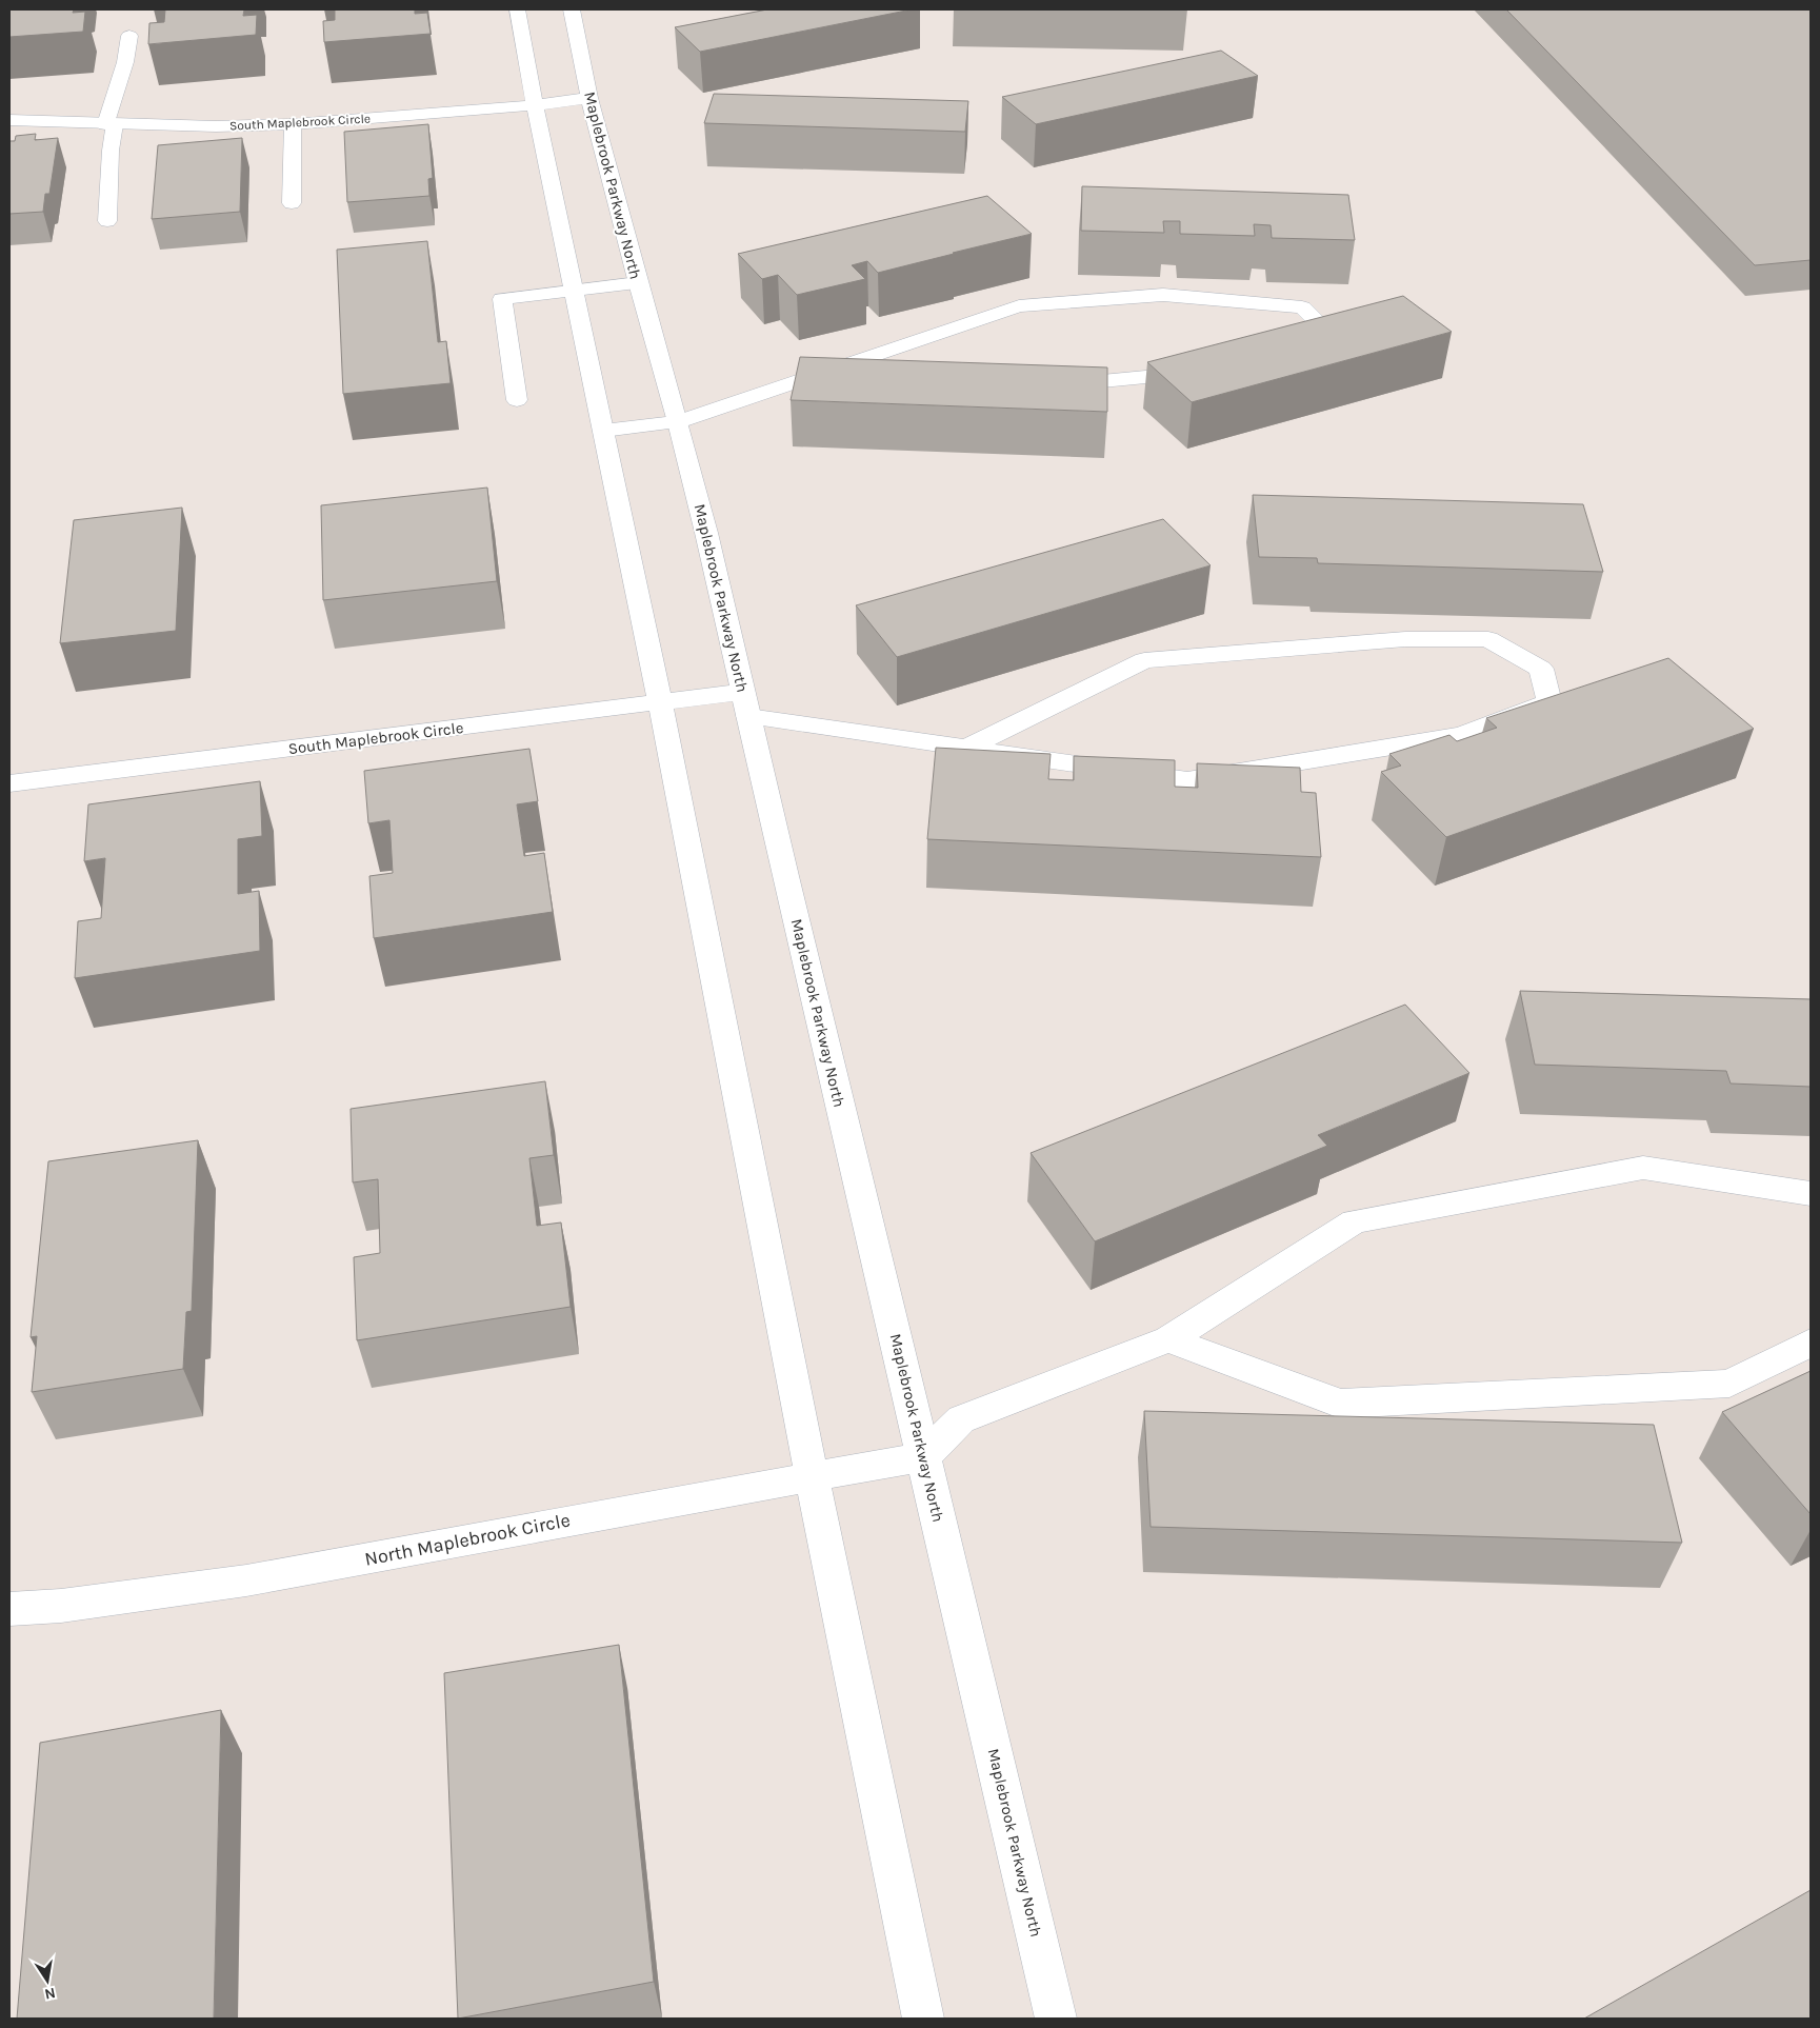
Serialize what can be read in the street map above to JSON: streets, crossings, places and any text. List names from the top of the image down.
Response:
{
  "streets": {
    "street": ["South Maplebrook Circle", "Maplebrook Parkway North", "North Maplebrook Circle"]
  },
  "crossings": [
    ["South Maplebrook Circle", "Maplebrook Parkway North"],
    ["Maplebrook Parkway North", "North Maplebrook Circle"]
  ],
  "north": "bottom"
}
